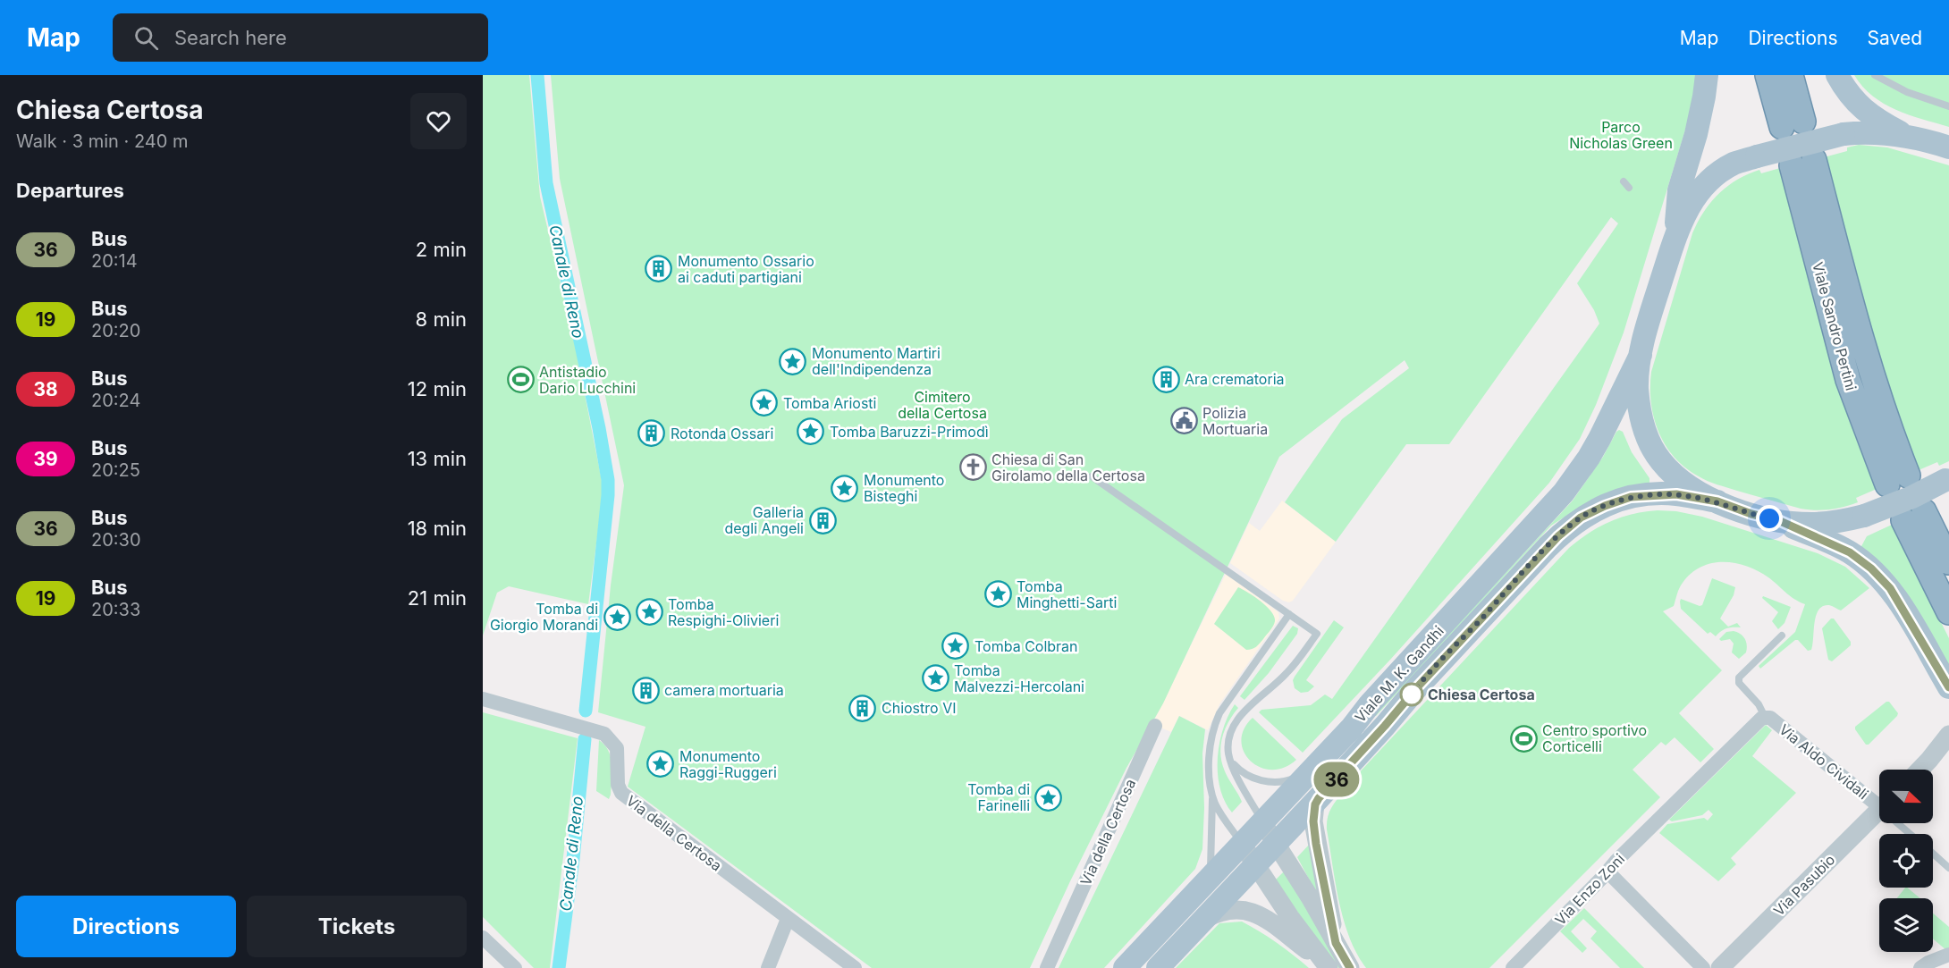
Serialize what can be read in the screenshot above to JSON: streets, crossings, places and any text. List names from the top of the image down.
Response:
{
  "streets": {
    "highway": ["Viale Sandro Pertini"],
    "main road": ["Viale M. K. Gandhi"],
    "street": [
      "Via Aldo Cividali",
      "Via della Certosa",
      "Via Pasubio",
      "Via Enzo Zoni"
    ]
  },
  "crossings": [
    ["Via Aldo Cividali", "Via Enzo Zoni"]
  ],
  "water": ["Canale di Reno"],
  "parks": ["Parco Nicholas Green", "Cimitero della Certosa"],
  "places": {
    "building": [
      "Monumento Ossario ai caduti partigiani",
      "Ara crematoria",
      "Rotonda Ossari",
      "Galleria degli Angeli",
      "camera mortuaria",
      "Chiostro VI"
    ],
    "place": [
      "Monumento Martiri dell'Indipendenza",
      "Tomba Ariosti",
      "Tomba Baruzzi-Primodì",
      "Monumento Bisteghi",
      "Tomba Minghetti-Sarti",
      "Tomba Respighi-Olivieri",
      "Tomba di Giorgio Morandi",
      "Tomba Colbran",
      "Tomba Malvezzi-Hercolani",
      "Monumento Raggi-Ruggeri",
      "Tomba di Farinelli"
    ],
    "sports": ["Antistadio Dario Lucchini", "Centro sportivo Corticelli"],
    "public building": ["Polizia Mortuaria"],
    "church": ["Chiesa di San Girolamo della Certosa"],
    "other": ["Chiesa Certosa"]
  },
  "lines": ["bus line 36"],
  "north": "right",
  "page": {
    "header": "Map",
    "search": "Search here",
    "nav": ["Map", "Directions", "Saved"],
    "heading": [
      ["Chiesa Certosa", "Walk · 3 min · 240 m"],
      "Departures"
    ],
    "on_map": "36",
    "list": [
      {
        "mark": "36",
        "name": "Bus",
        "note": "20:14",
        "value": "2 min"
      },
      {
        "mark": "19",
        "name": "Bus",
        "note": "20:20",
        "value": "8 min"
      },
      {
        "mark": "38",
        "name": "Bus",
        "note": "20:24",
        "value": "12 min"
      },
      {
        "mark": "39",
        "name": "Bus",
        "note": "20:25",
        "value": "13 min"
      },
      {
        "mark": "36",
        "name": "Bus",
        "note": "20:30",
        "value": "18 min"
      },
      {
        "mark": "19",
        "name": "Bus",
        "note": "20:33",
        "value": "21 min"
      }
    ],
    "buttons": ["Directions", "Tickets"]
  }
}
